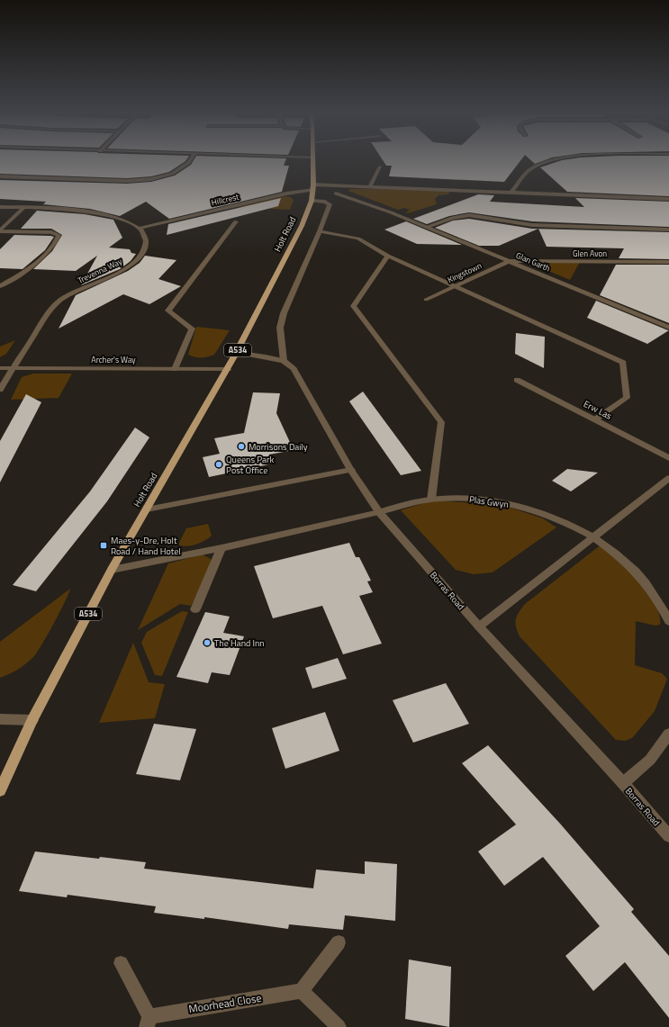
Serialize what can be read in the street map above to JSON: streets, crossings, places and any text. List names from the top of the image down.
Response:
{
  "streets": {
    "main road": ["Holt Road", "A534"],
    "street": [
      "Hillcrest",
      "Glen Avon",
      "Glan Garth",
      "Trevenna Way",
      "Kingstown",
      "Archer's Way",
      "Erw Las",
      "Plas Gwyn",
      "Borras Road",
      "Moorhead Close"
    ]
  },
  "crossings": [
    ["Hillcrest", "Holt Road"],
    ["Hillcrest", "Trevenna Way"],
    ["Holt Road", "Archer's Way"],
    ["Holt Road", "Plas Gwyn"],
    ["Glen Avon", "Glan Garth"],
    ["Glen Avon", "Kingstown"],
    ["Glan Garth", "Kingstown"],
    ["Trevenna Way", "Archer's Way"],
    ["Plas Gwyn", "Borras Road"]
  ],
  "places": {
    "other": ["Morrisons Daily", "Queens Park Post Office", "The Hand Inn"],
    "transit": ["Maes-y-Dre, Holt Road / Hand Hotel"]
  }
}
